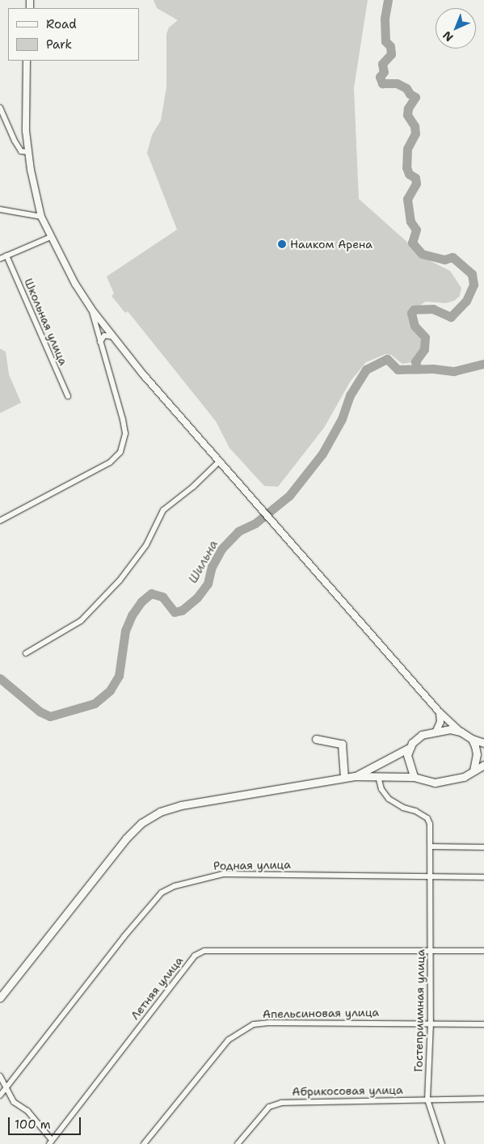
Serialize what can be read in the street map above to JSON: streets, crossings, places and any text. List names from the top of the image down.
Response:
{
  "streets": {
    "street": [
      "Школьная улица",
      "Родная улица",
      "Летняя улица",
      "Гостеприимная улица",
      "Апельсиновая улица",
      "Абрикосовая улица"
    ]
  },
  "crossings": [
    ["Родная улица", "Гостеприимная улица"],
    ["Летняя улица", "Гостеприимная улица"],
    ["Гостеприимная улица", "Апельсиновая улица"],
    ["Гостеприимная улица", "Абрикосовая улица"]
  ],
  "water": ["Шильна"],
  "places": ["Наиком Арена"],
  "legend": ["Road", "Park"],
  "scale_bar": "100 m",
  "north": "bottom left"
}
